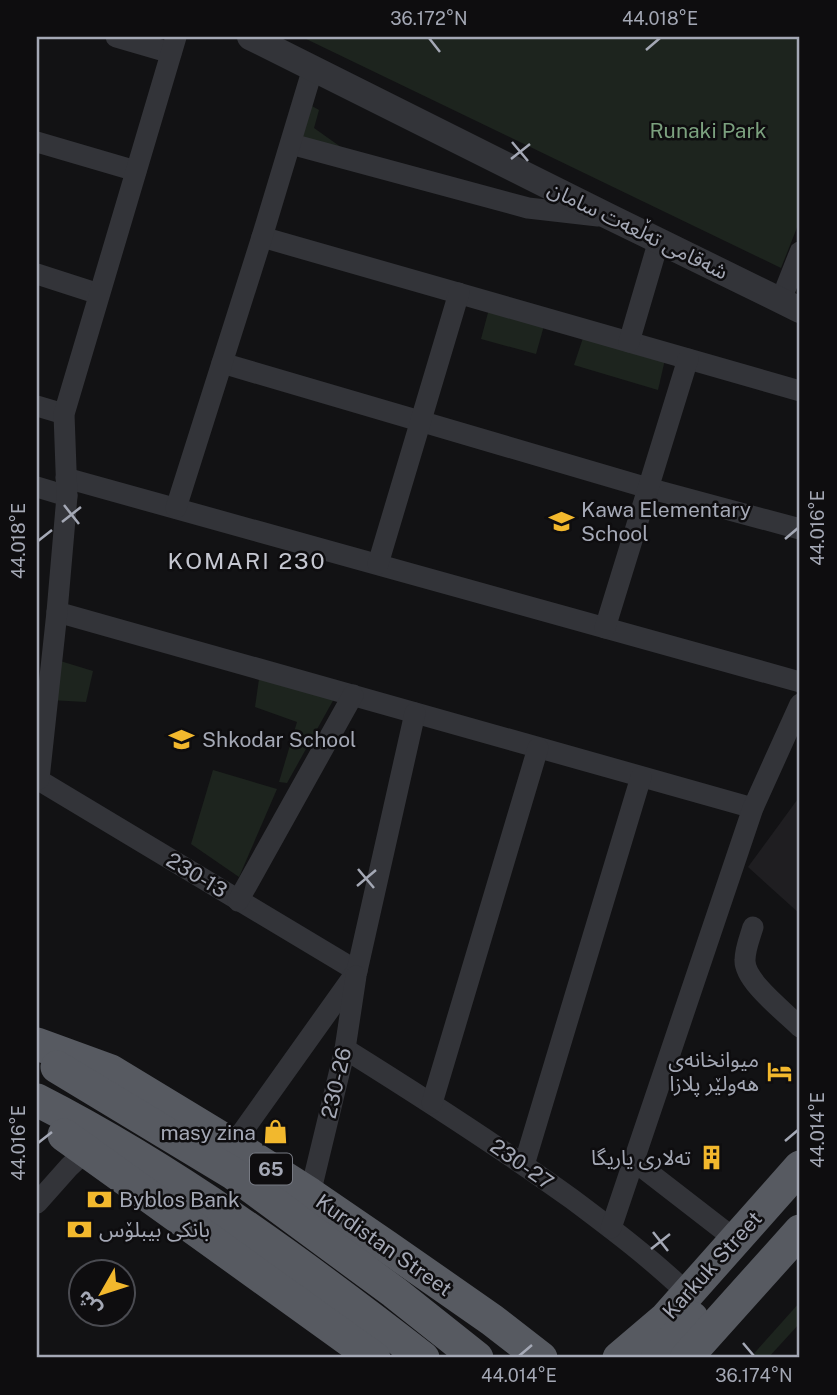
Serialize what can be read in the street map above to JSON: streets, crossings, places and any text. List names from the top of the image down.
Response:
{
  "streets": {
    "highway": ["65", "Kurdistan Street", "Karkuk Street"],
    "street": [
      "شەقامی تەڵعەت سامان",
      "230-13",
      "230-26",
      "230-27"
    ]
  },
  "crossings": [
    ["230-13", "230-26"],
    ["230-26", "230-27"],
    ["230-26", "Kurdistan Street"],
    ["230-27", "Karkuk Street"]
  ],
  "districts": ["KOMARI 230"],
  "parks": ["Runaki Park"],
  "places": {
    "school or university": ["Kawa Elementary School", "Shkodar School"],
    "hotel": ["میوانخانەی هەولێر پلازا"],
    "shop": ["masy zina"],
    "building": ["تەلاری یاریگا"],
    "bank": ["Byblos Bank", "بانکی بیبلۆس"]
  },
  "north": "bottom left",
  "coordinates": [
    "36.172°N",
    "44.018°E",
    "44.016°E",
    "44.014°E",
    "36.174°N"
  ]
}
